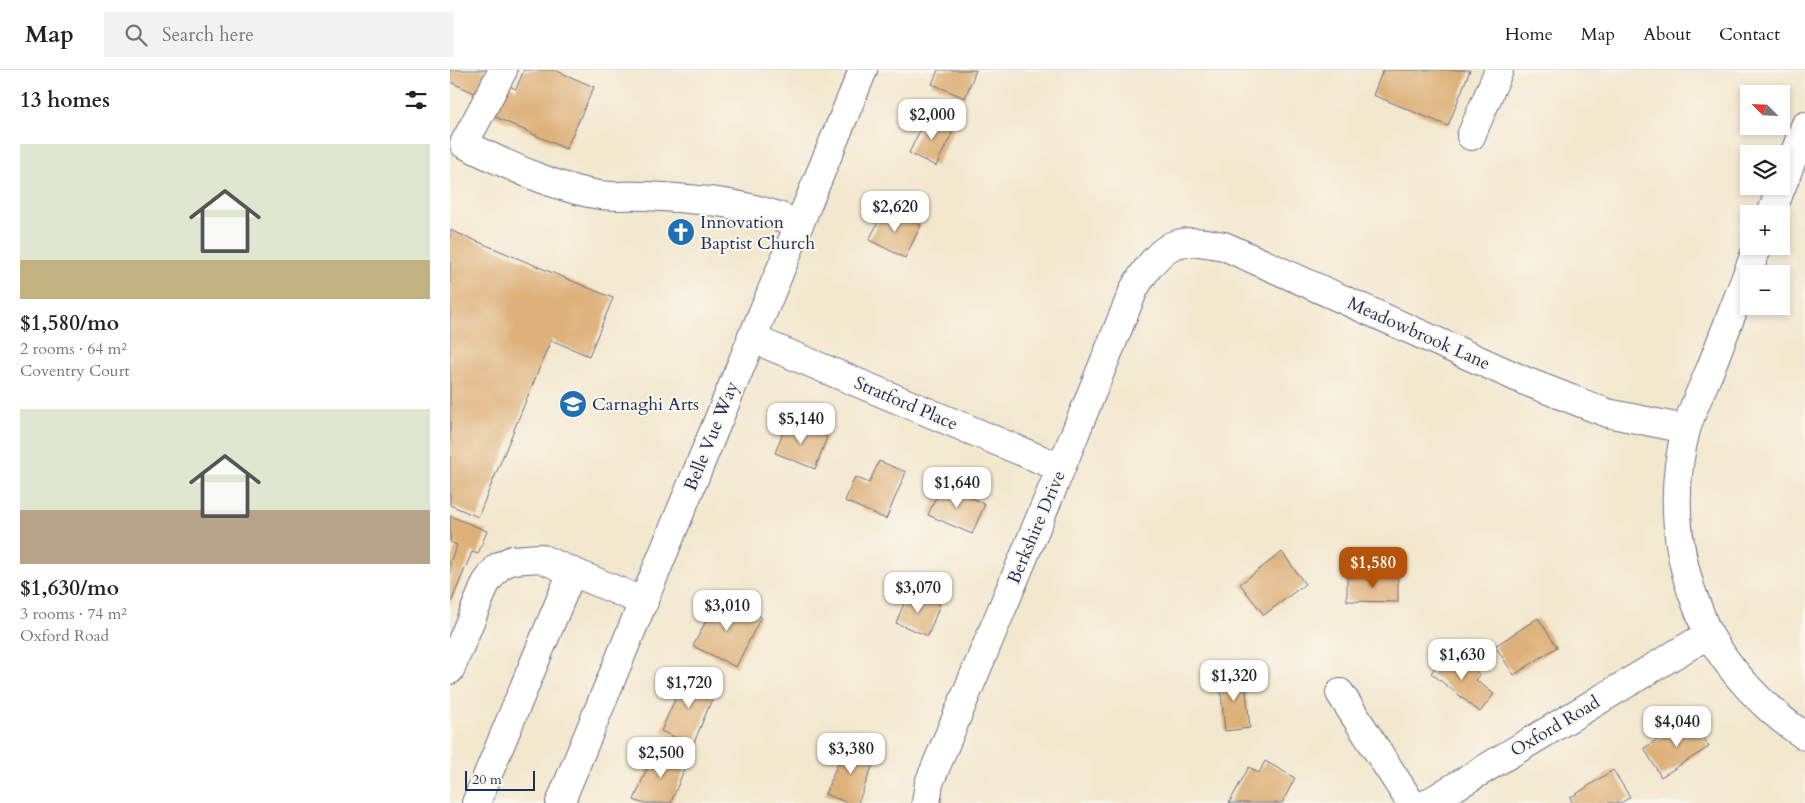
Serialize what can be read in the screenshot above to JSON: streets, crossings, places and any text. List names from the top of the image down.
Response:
{
  "streets": {
    "street": [
      "Meadowbrook Lane",
      "Stratford Place",
      "Belle Vue Way",
      "Berkshire Drive",
      "Oxford Road"
    ]
  },
  "crossings": [
    ["Meadowbrook Lane", "Berkshire Drive"],
    ["Stratford Place", "Belle Vue Way"],
    ["Stratford Place", "Berkshire Drive"]
  ],
  "places": {
    "church": ["Innovation Baptist Church"],
    "school or university": ["Carnaghi Arts"]
  },
  "scale_bar": "20 m",
  "north": "top left",
  "page": {
    "header": "Map",
    "search": "Search here",
    "nav": [
      "Home",
      "Map",
      "About",
      "Contact"
    ],
    "heading": "13 homes",
    "map_buttons": ["+", "−"],
    "price": [
      "$2,000",
      "$2,620",
      "$5,140",
      "$1,640",
      "$1,580",
      "$3,070",
      "$3,010",
      "$1,630",
      "$1,320",
      "$1,720",
      "$4,040",
      "$3,380",
      "$2,500"
    ],
    "list": [
      {
        "name": "$1,580/mo",
        "note": "2 rooms · 64 m² · Coventry Court"
      },
      {
        "name": "$1,630/mo",
        "note": "3 rooms · 74 m² · Oxford Road"
      }
    ],
    "scale": "20 m"
  }
}
